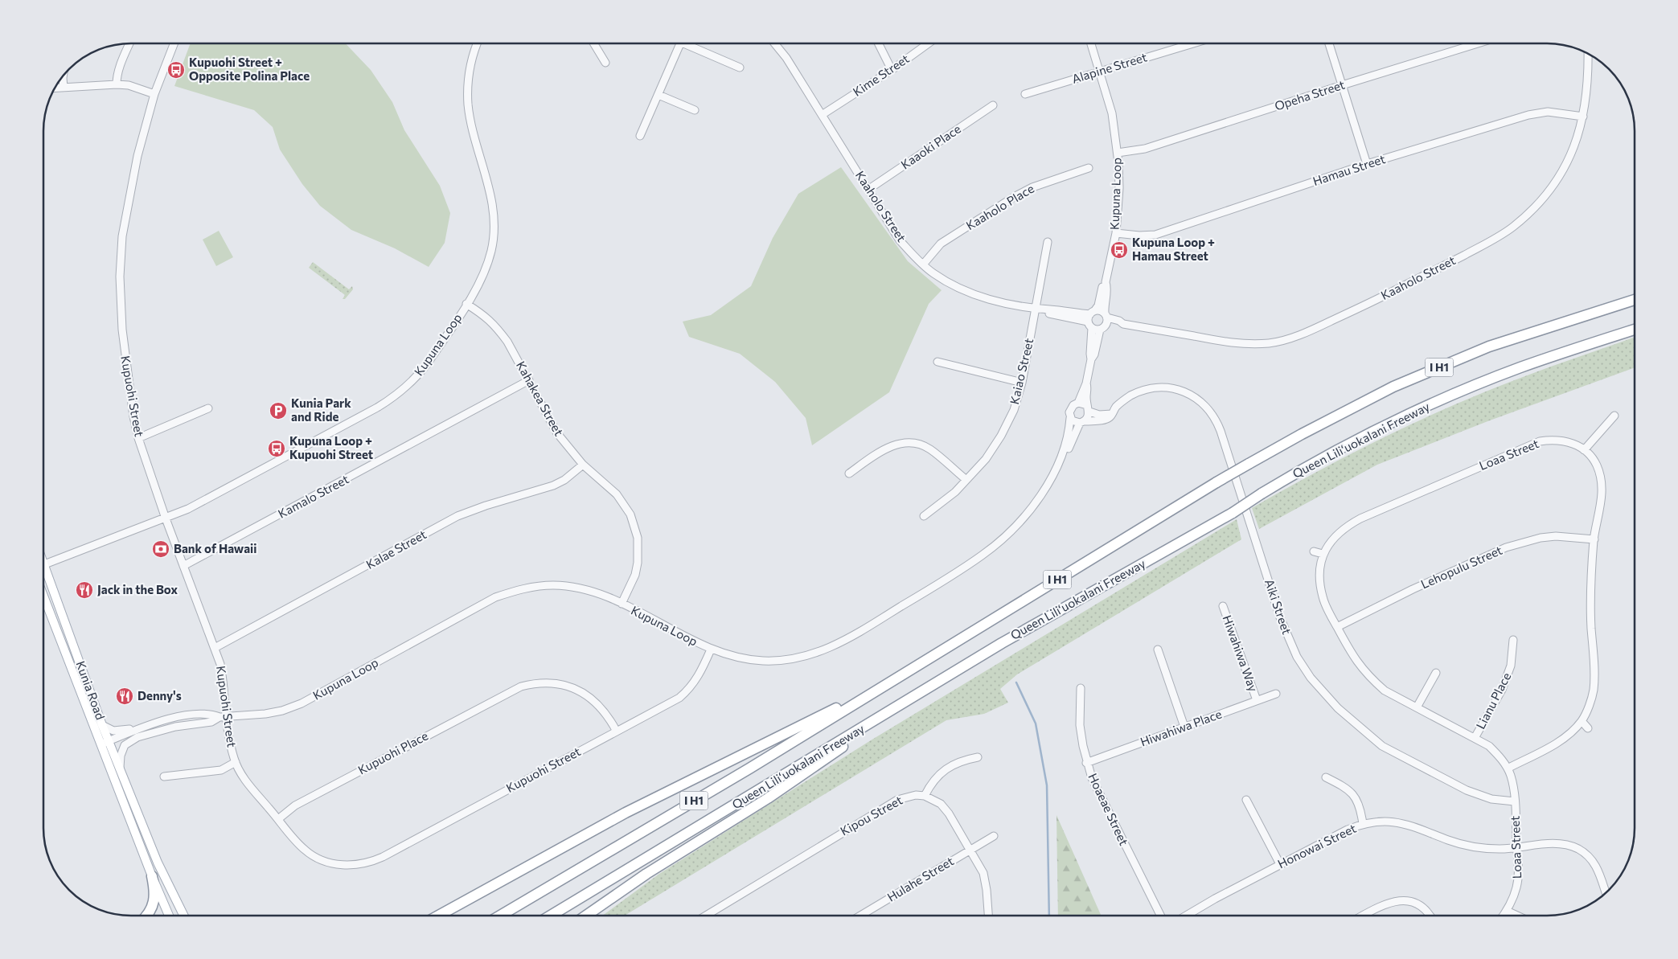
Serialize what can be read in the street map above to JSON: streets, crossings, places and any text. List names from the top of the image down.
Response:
{
  "streets": {
    "highway": ["I H1", "Queen Liliʻuokalani Freeway"],
    "main road": ["Kunia Road"],
    "street": [
      "Alapine Street",
      "Kime Street",
      "Opeha Street",
      "Kaaoki Place",
      "Hamau Street",
      "Kupuna Loop",
      "Kaaholo Street",
      "Kaaholo Place",
      "Kaiao Street",
      "Kupuohi Street",
      "Kahakea Street",
      "Loaa Street",
      "Kamalo Street",
      "Kalae Street",
      "Lehopulu Street",
      "Aiki Street",
      "Hiwahiwa Way",
      "Lianu Place",
      "Hiwahiwa Place",
      "Kupuohi Place",
      "Hoaeae Street",
      "Kipou Street",
      "Honowai Street",
      "Hulahe Street"
    ]
  },
  "crossings": [
    ["Alapine Street", "Kupuna Loop"],
    ["Kime Street", "Kaaholo Street"],
    ["Opeha Street", "Kupuna Loop"],
    ["Kaaoki Place", "Kaaholo Street"],
    ["Hamau Street", "Kupuna Loop"],
    ["Hamau Street", "Kaaholo Street"],
    ["Kupuna Loop", "Kaaholo Street"],
    ["Kupuna Loop", "Kupuohi Street"],
    ["Kupuna Loop", "Kahakea Street"],
    ["Kupuna Loop", "Aiki Street"],
    ["Kupuna Loop", "Kunia Road"],
    ["Kaaholo Street", "Kaaholo Place"],
    ["Kaaholo Street", "Kaiao Street"],
    ["Kupuohi Street", "Kamalo Street"],
    ["Kupuohi Street", "Kalae Street"],
    ["Kupuohi Street", "Kupuohi Place"],
    ["Kahakea Street", "Kamalo Street"],
    ["Kahakea Street", "Kalae Street"],
    ["Loaa Street", "Lehopulu Street"],
    ["Loaa Street", "Aiki Street"],
    ["Loaa Street", "Lianu Place"],
    ["Loaa Street", "Honowai Street"],
    ["Hiwahiwa Way", "Hiwahiwa Place"],
    ["Hiwahiwa Place", "Hoaeae Street"]
  ],
  "places": {
    "bus stop": ["Kupuohi Street + Opposite Polina Place", "Kupuna Loop + Hamau Street", "Kupuna Loop + Kupuohi Street"],
    "parking": ["Kunia Park and Ride"],
    "bank": ["Bank of Hawaii"],
    "restaurant": ["Jack in the Box", "Denny's"]
  }
}
